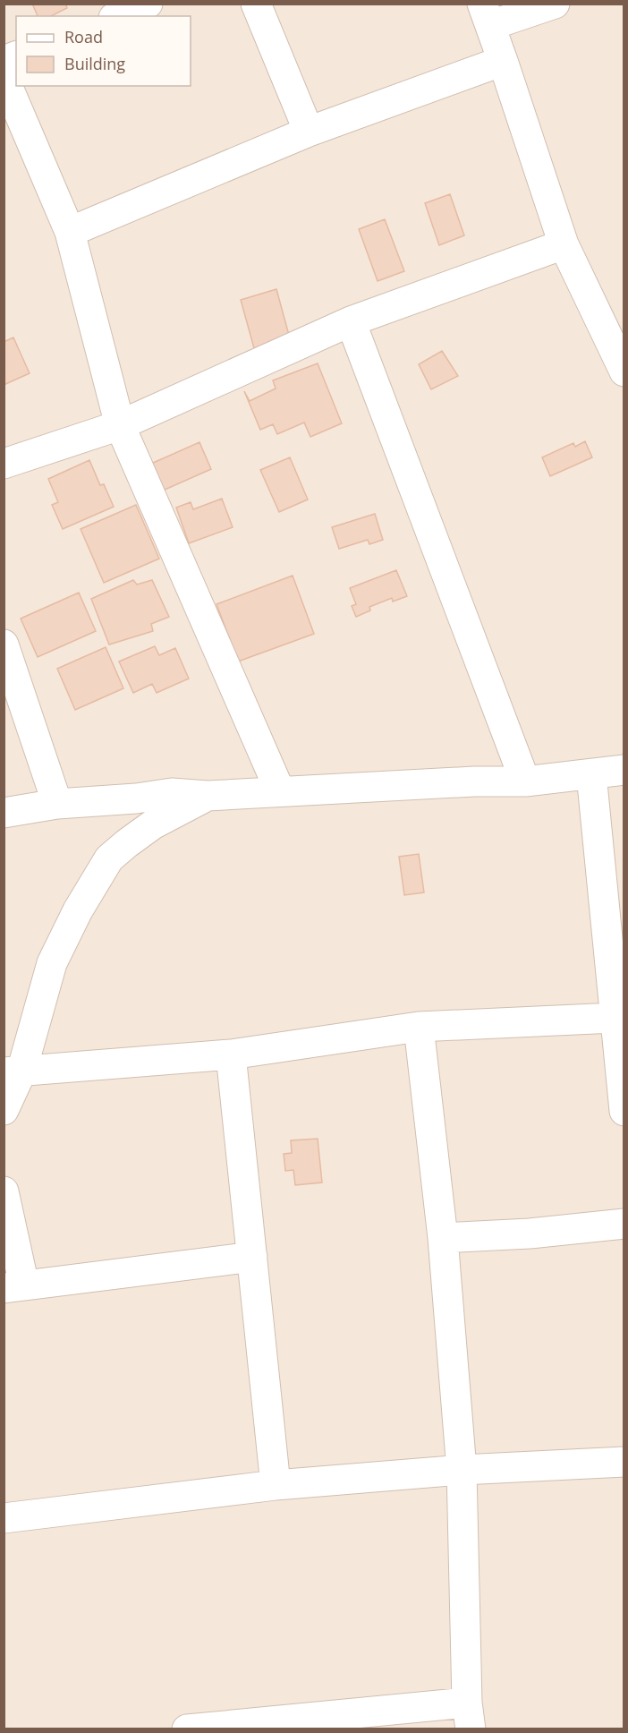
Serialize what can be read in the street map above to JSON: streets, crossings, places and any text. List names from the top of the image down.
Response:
{
  "legend": ["Road", "Building"]
}
